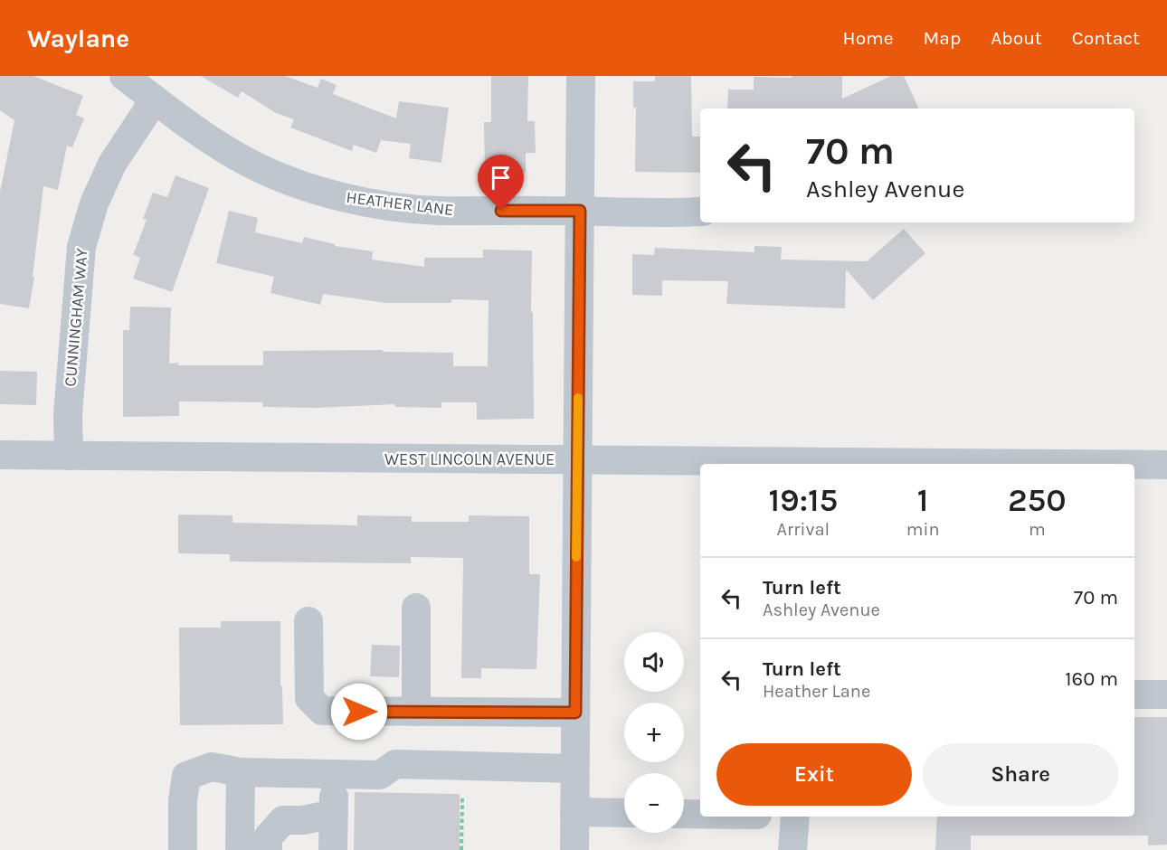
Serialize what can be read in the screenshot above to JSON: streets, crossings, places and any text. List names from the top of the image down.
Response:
{
  "streets": {
    "street": ["HEATHER LANE", "CUNNINGHAM WAY", "WEST LINCOLN AVENUE"]
  },
  "crossings": [
    ["HEATHER LANE", "CUNNINGHAM WAY"],
    ["CUNNINGHAM WAY", "WEST LINCOLN AVENUE"]
  ],
  "page": {
    "header": "Waylane",
    "nav": [
      "Home",
      "Map",
      "About",
      "Contact"
    ],
    "turn": ["70 m", "Ashley Avenue"],
    "eta": [
      "19:15",
      "Arrival",
      "1",
      "min",
      "250",
      "m"
    ],
    "list": [
      {
        "name": "Turn left",
        "note": "Ashley Avenue",
        "value": "70 m"
      },
      {
        "name": "Turn left",
        "note": "Heather Lane",
        "value": "160 m"
      }
    ],
    "map_buttons": ["+", "−"],
    "buttons": ["Exit", "Share"]
  }
}
